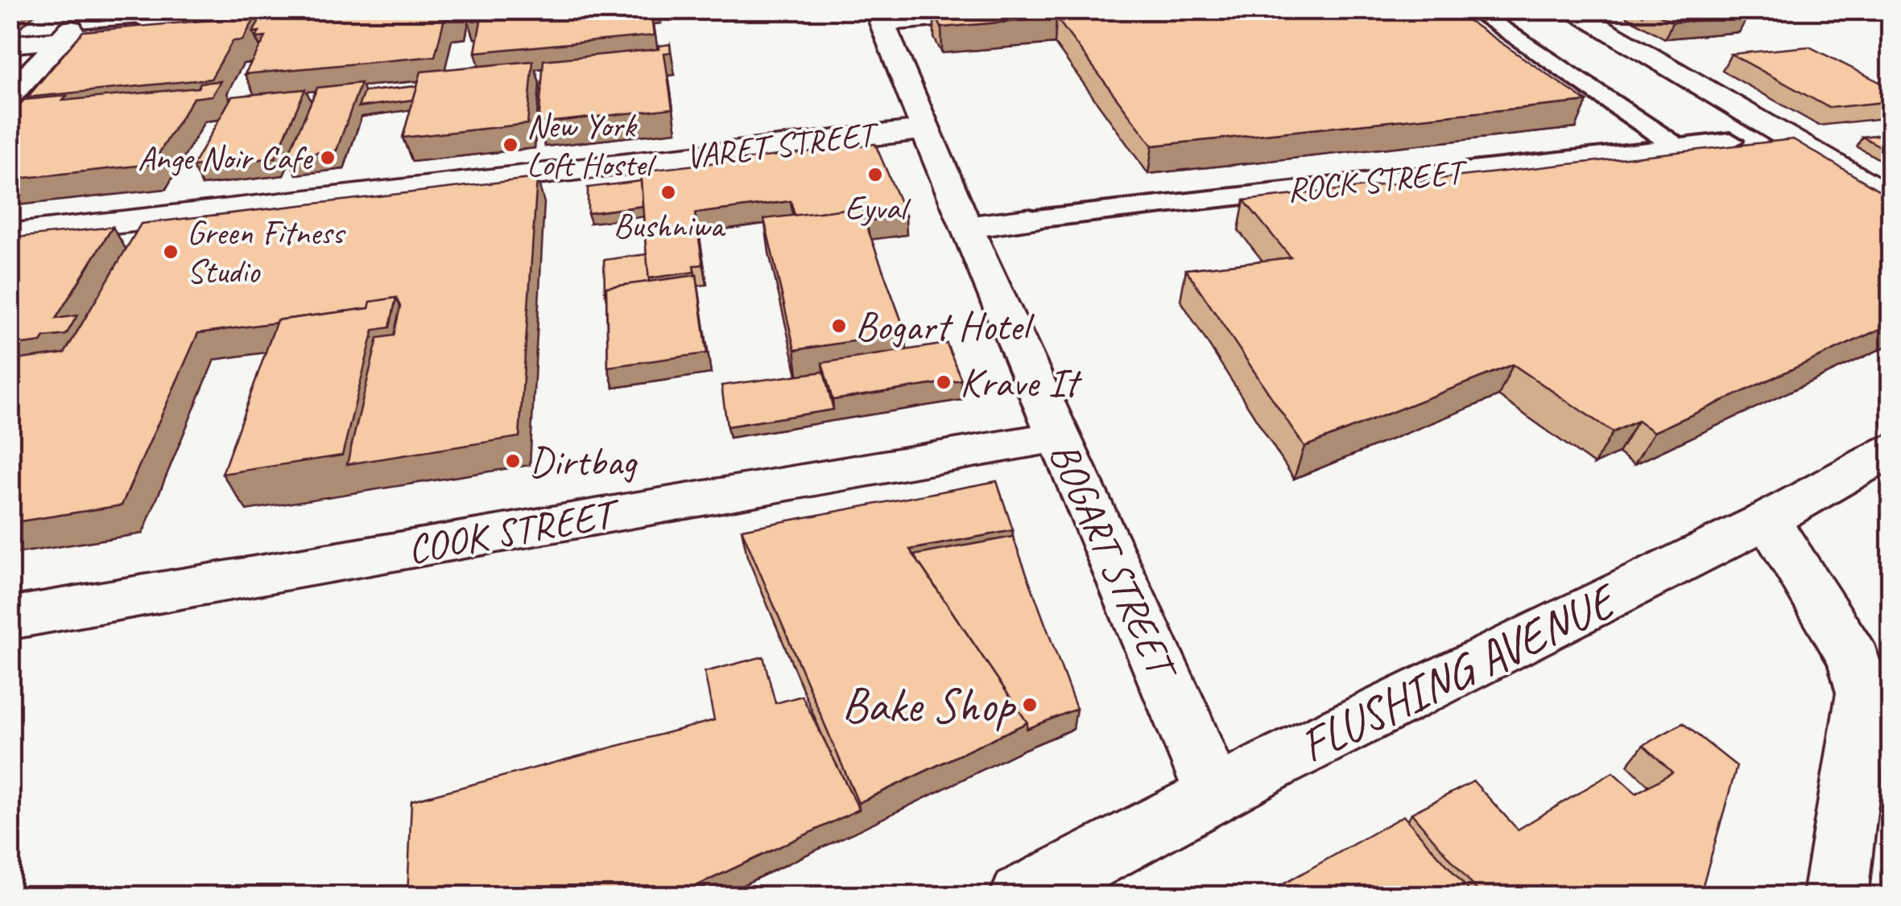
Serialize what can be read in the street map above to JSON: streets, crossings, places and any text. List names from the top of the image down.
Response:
{
  "streets": {
    "street": [
      "VARET STREET",
      "ROCK STREET",
      "COOK STREET",
      "BOGART STREET",
      "FLUSHING AVENUE"
    ]
  },
  "crossings": [
    ["VARET STREET", "BOGART STREET"],
    ["ROCK STREET", "BOGART STREET"],
    ["COOK STREET", "BOGART STREET"],
    ["BOGART STREET", "FLUSHING AVENUE"]
  ],
  "places": [
    "New York Loft Hostel",
    "Ange Noir Cafe",
    "Eyval",
    "Bushniwa",
    "Green Fitness Studio",
    "Bogart Hotel",
    "Krave It",
    "Dirtbag",
    "Bake Shop"
  ]
}
